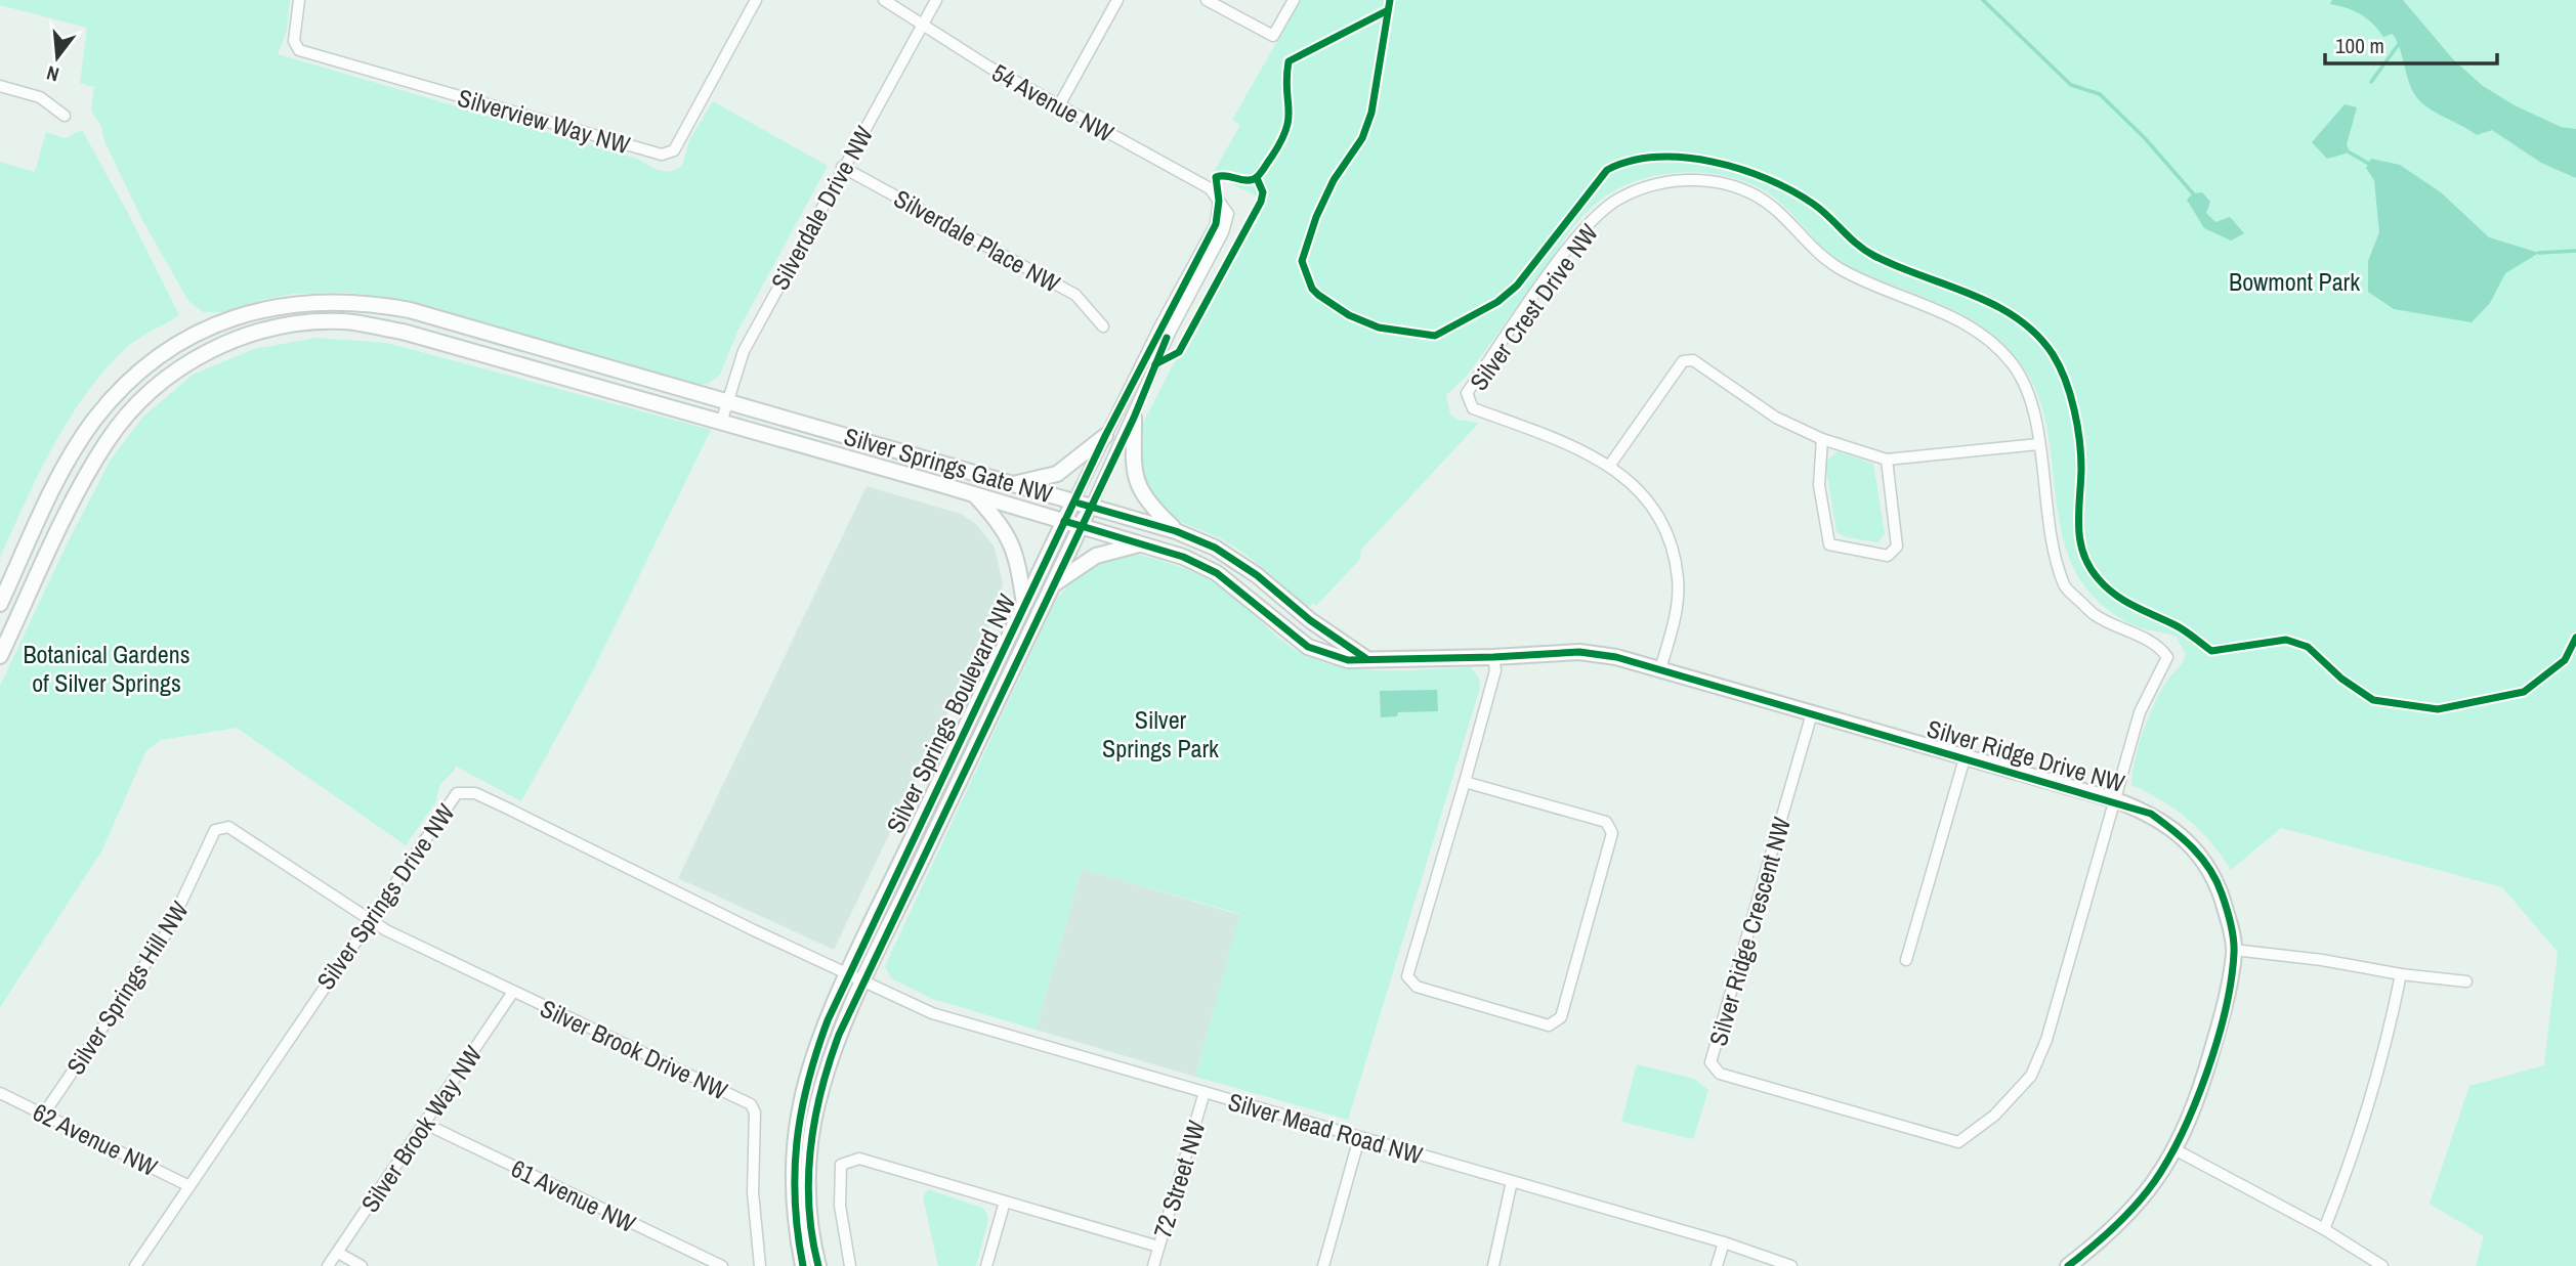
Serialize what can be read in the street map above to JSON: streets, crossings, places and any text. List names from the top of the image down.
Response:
{
  "streets": {
    "street": [
      "54 Avenue NW",
      "Silverview Way NW",
      "Silverdale Drive NW",
      "Silverdale Place NW",
      "Silver Crest Drive NW",
      "Silver Springs Gate NW",
      "Silver Springs Boulevard NW",
      "Silver Ridge Drive NW",
      "Silver Springs Drive NW",
      "Silver Ridge Crescent NW",
      "Silver Springs Hill NW",
      "Silver Brook Drive NW",
      "Silver Mead Road NW",
      "Silver Brook Way NW",
      "62 Avenue NW",
      "72 Street NW",
      "61 Avenue NW"
    ]
  },
  "crossings": [
    ["54 Avenue NW", "Silverdale Drive NW"],
    ["54 Avenue NW", "Silver Springs Boulevard NW"],
    ["Silverdale Drive NW", "Silverdale Place NW"],
    ["Silverdale Drive NW", "Silver Springs Gate NW"],
    ["Silver Crest Drive NW", "Silver Ridge Drive NW"],
    ["Silver Crest Drive NW", "Silver Ridge Crescent NW"],
    ["Silver Springs Gate NW", "Silver Springs Boulevard NW"],
    ["Silver Springs Gate NW", "Silver Ridge Drive NW"],
    ["Silver Springs Boulevard NW", "Silver Springs Drive NW"],
    ["Silver Springs Boulevard NW", "Silver Mead Road NW"],
    ["Silver Ridge Drive NW", "Silver Ridge Crescent NW"],
    ["Silver Springs Drive NW", "Silver Springs Hill NW"],
    ["Silver Springs Drive NW", "Silver Brook Drive NW"],
    ["Silver Springs Drive NW", "Silver Mead Road NW"],
    ["Silver Springs Drive NW", "62 Avenue NW"],
    ["Silver Springs Hill NW", "Silver Brook Drive NW"],
    ["Silver Springs Hill NW", "62 Avenue NW"],
    ["Silver Brook Drive NW", "Silver Brook Way NW"],
    ["Silver Mead Road NW", "72 Street NW"],
    ["Silver Brook Way NW", "61 Avenue NW"]
  ],
  "parks": ["Bowmont Park", "Botanical Gardens of Silver Springs", "Silver Springs Park"],
  "scale_bar": "100 m",
  "north": "bottom"
}
